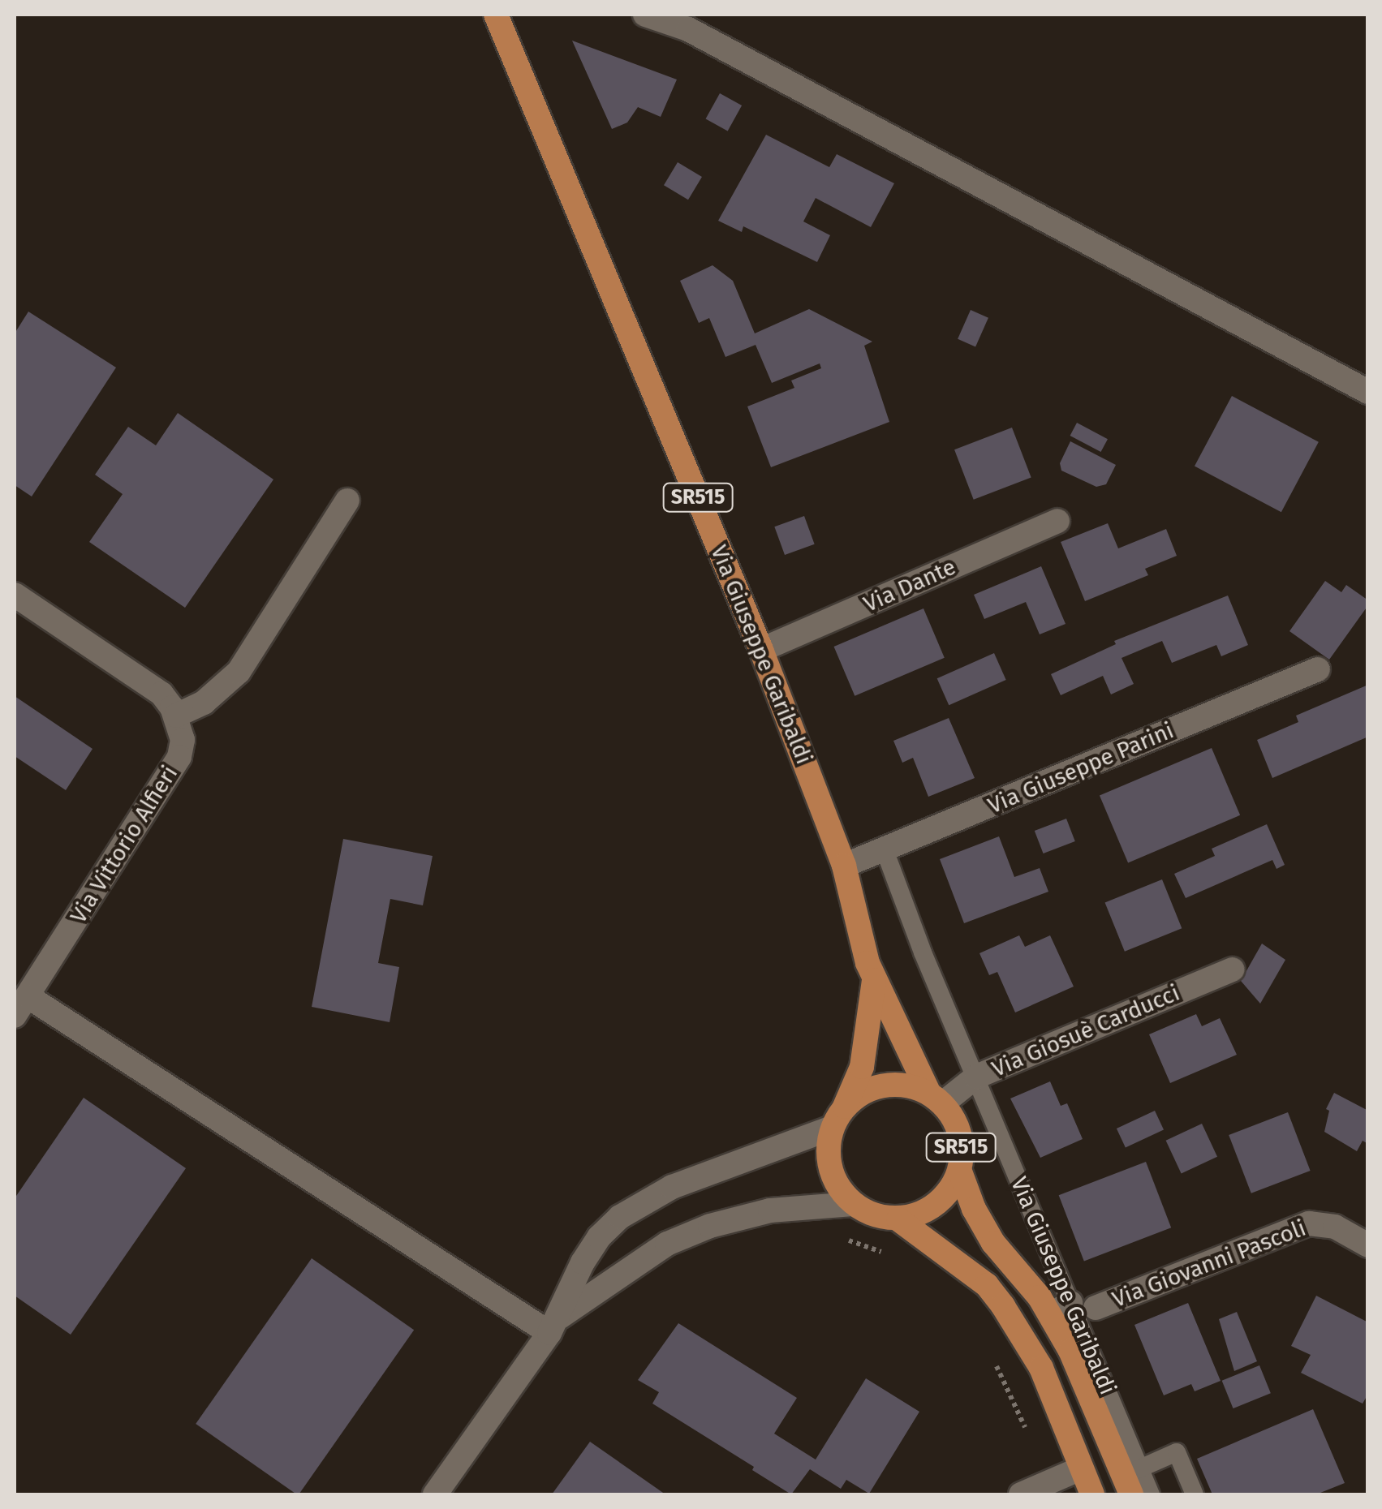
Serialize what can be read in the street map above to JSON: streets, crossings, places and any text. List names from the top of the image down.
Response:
{
  "streets": {
    "main road": ["SR515", "Via Giuseppe Garibaldi"],
    "street": [
      "Via Dante",
      "Via Giuseppe Parini",
      "Via Vittorio Alfieri",
      "Via Giosuè Carducci",
      "Via Giovanni Pascoli"
    ]
  },
  "crossings": [
    ["SR515", "Via Giuseppe Garibaldi"],
    ["SR515", "Via Giosuè Carducci"],
    ["Via Dante", "Via Giuseppe Garibaldi"],
    ["Via Giuseppe Garibaldi", "Via Giuseppe Parini"],
    ["Via Giuseppe Garibaldi", "Via Giosuè Carducci"]
  ]
}
